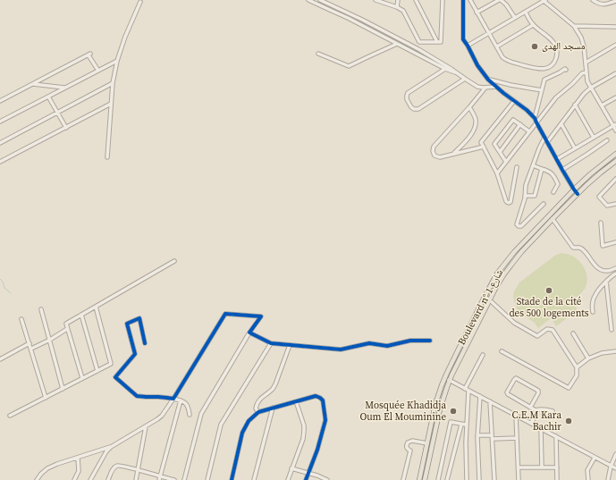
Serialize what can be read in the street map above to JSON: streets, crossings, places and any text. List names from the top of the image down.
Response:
{
  "streets": {
    "main road": ["Boulevard n° شارع 1"]
  },
  "places": [
    "مسجد الهدى",
    "Stade de la cité des 500 logements",
    "Mosquée Khadidja Oum El Mouminine",
    "C.E.M Kara Bachir"
  ]
}
